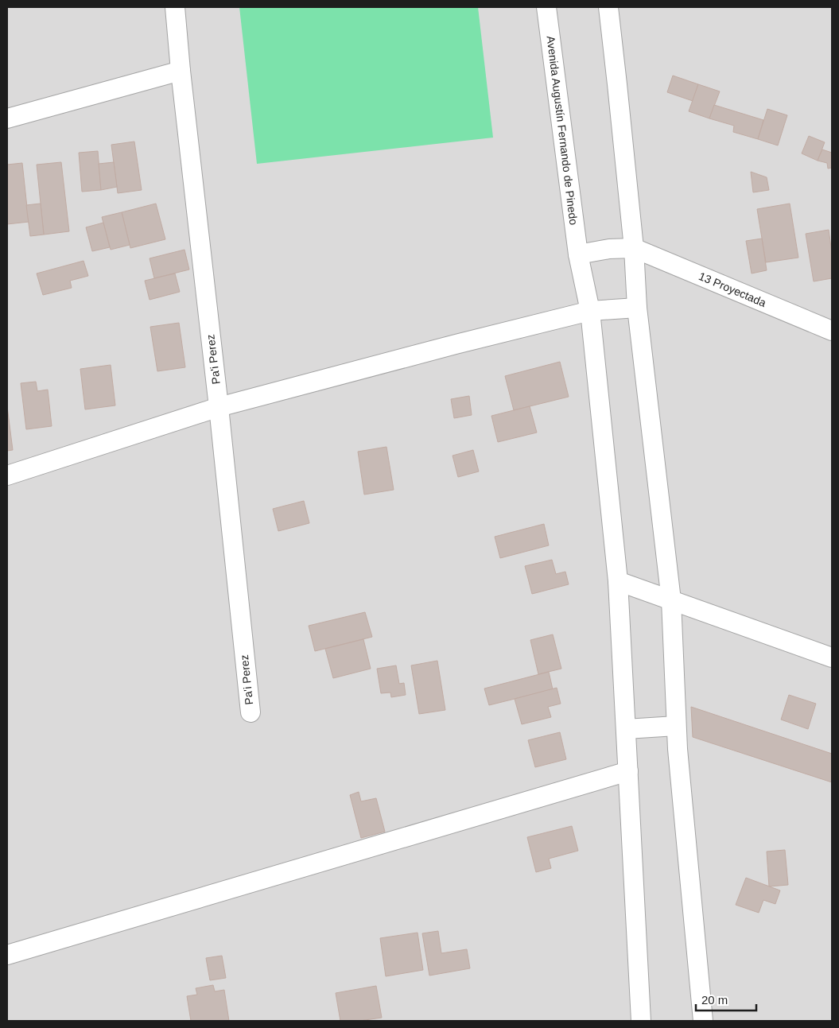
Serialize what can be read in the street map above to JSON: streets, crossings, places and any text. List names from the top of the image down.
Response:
{
  "streets": {
    "street": ["Avenida Augustín Fernando de Pinedo", "13 Proyectada", "Pa'i Perez"]
  },
  "scale_bar": "20 m"
}
